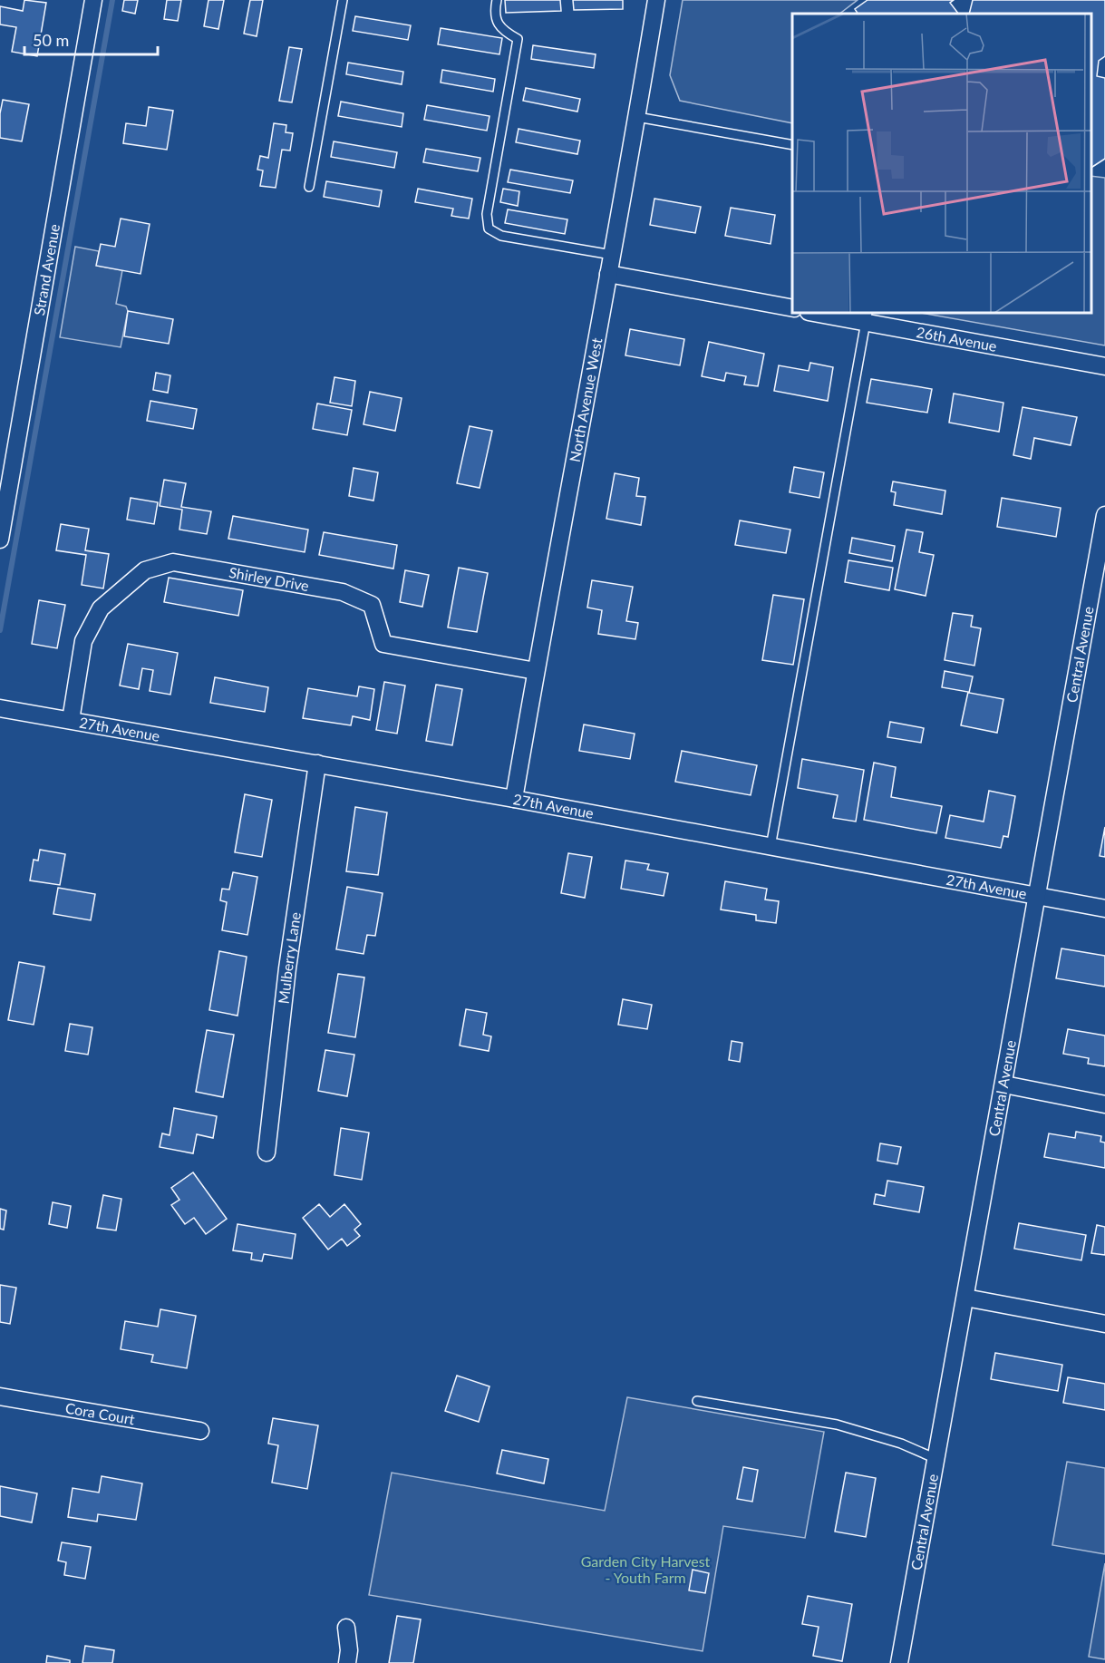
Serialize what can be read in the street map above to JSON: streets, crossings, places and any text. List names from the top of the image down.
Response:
{
  "streets": {
    "street": [
      "Strand Avenue",
      "26th Avenue",
      "North Avenue West",
      "Shirley Drive",
      "Central Avenue",
      "27th Avenue",
      "Mulberry Lane",
      "Cora Court"
    ]
  },
  "crossings": [
    ["North Avenue West", "Shirley Drive"],
    ["North Avenue West", "27th Avenue"],
    ["Shirley Drive", "27th Avenue"],
    ["Central Avenue", "27th Avenue"],
    ["27th Avenue", "Mulberry Lane"]
  ],
  "parks": ["Garden City Harvest - Youth Farm"],
  "scale_bar": "50 m"
}
